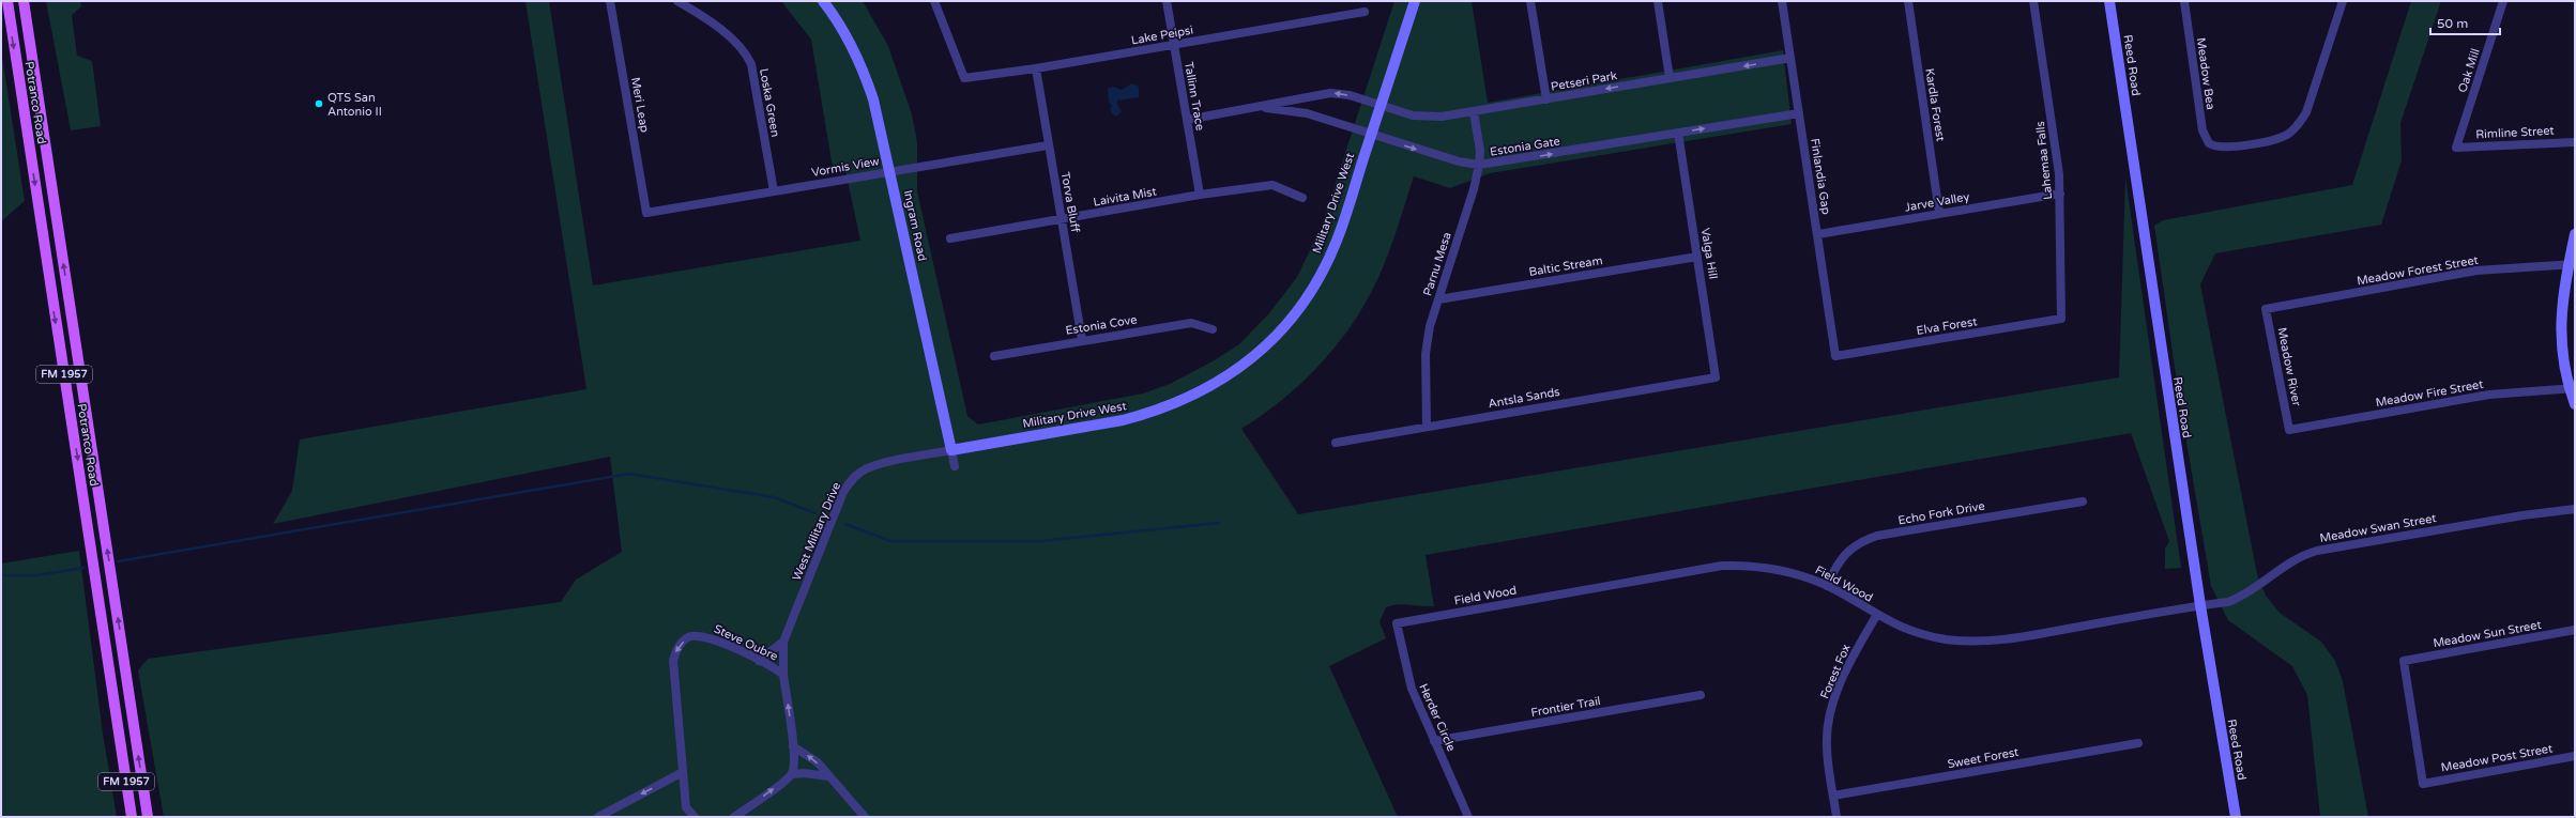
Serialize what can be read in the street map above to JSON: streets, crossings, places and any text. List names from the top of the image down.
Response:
{
  "streets": {
    "main road": ["Potranco Road", "FM 1957"],
    "street": [
      "Lake Peipsi",
      "Reed Road",
      "Oak Mill",
      "Meadow Bea",
      "Petseri Park",
      "Tallinn Trace",
      "Loska Green",
      "Meri Leap",
      "Kardla Forest",
      "Rimline Street",
      "Estonia Gate",
      "Lahemaa Falls",
      "Vormis View",
      "Finlandia Gap",
      "Laivita Mist",
      "Torva Bluff",
      "Jarve Valley",
      "Military Drive West",
      "Ingram Road",
      "Valga Hill",
      "Parnu Mesa",
      "Baltic Stream",
      "Meadow Forest Street",
      "Estonia Cove",
      "Elva Forest",
      "Meadow River",
      "Meadow Fire Street",
      "Antsla Sands",
      "Echo Fork Drive",
      "Meadow Swan Street",
      "West Military Drive",
      "Field Wood",
      "Meadow Sun Street",
      "Steve Oubre",
      "Forest Fox",
      "Frontier Trail",
      "Herder Circle",
      "Sweet Forest",
      "Meadow Post Street"
    ]
  },
  "crossings": [
    ["Lake Peipsi", "Tallinn Trace"],
    ["Lake Peipsi", "Torva Bluff"],
    ["Reed Road", "Meadow Swan Street"],
    ["Reed Road", "Field Wood"],
    ["Oak Mill", "Rimline Street"],
    ["Petseri Park", "Estonia Gate"],
    ["Petseri Park", "Finlandia Gap"],
    ["Petseri Park", "Military Drive West"],
    ["Petseri Park", "Parnu Mesa"],
    ["Tallinn Trace", "Estonia Gate"],
    ["Tallinn Trace", "Laivita Mist"],
    ["Loska Green", "Vormis View"],
    ["Meri Leap", "Vormis View"],
    ["Kardla Forest", "Jarve Valley"],
    ["Estonia Gate", "Finlandia Gap"],
    ["Estonia Gate", "Military Drive West"],
    ["Estonia Gate", "Valga Hill"],
    ["Estonia Gate", "Parnu Mesa"],
    ["Lahemaa Falls", "Jarve Valley"],
    ["Lahemaa Falls", "Elva Forest"],
    ["Vormis View", "Torva Bluff"],
    ["Vormis View", "Ingram Road"],
    ["Finlandia Gap", "Jarve Valley"],
    ["Finlandia Gap", "Elva Forest"],
    ["Laivita Mist", "Torva Bluff"],
    ["Torva Bluff", "Estonia Cove"],
    ["Military Drive West", "Ingram Road"],
    ["Military Drive West", "West Military Drive"],
    ["Ingram Road", "West Military Drive"],
    ["Valga Hill", "Baltic Stream"],
    ["Valga Hill", "Antsla Sands"],
    ["Parnu Mesa", "Baltic Stream"],
    ["Parnu Mesa", "Antsla Sands"],
    ["Meadow Forest Street", "Meadow River"],
    ["Meadow River", "Meadow Fire Street"],
    ["Echo Fork Drive", "Field Wood"],
    ["Meadow Swan Street", "Field Wood"],
    ["West Military Drive", "Steve Oubre"],
    ["Field Wood", "Forest Fox"],
    ["Field Wood", "Herder Circle"],
    ["Meadow Sun Street", "Meadow Post Street"],
    ["Forest Fox", "Sweet Forest"],
    ["Frontier Trail", "Herder Circle"]
  ],
  "one_way": ["Petseri Park"],
  "places": ["QTS San Antonio II"],
  "scale_bar": "50 m"
}
